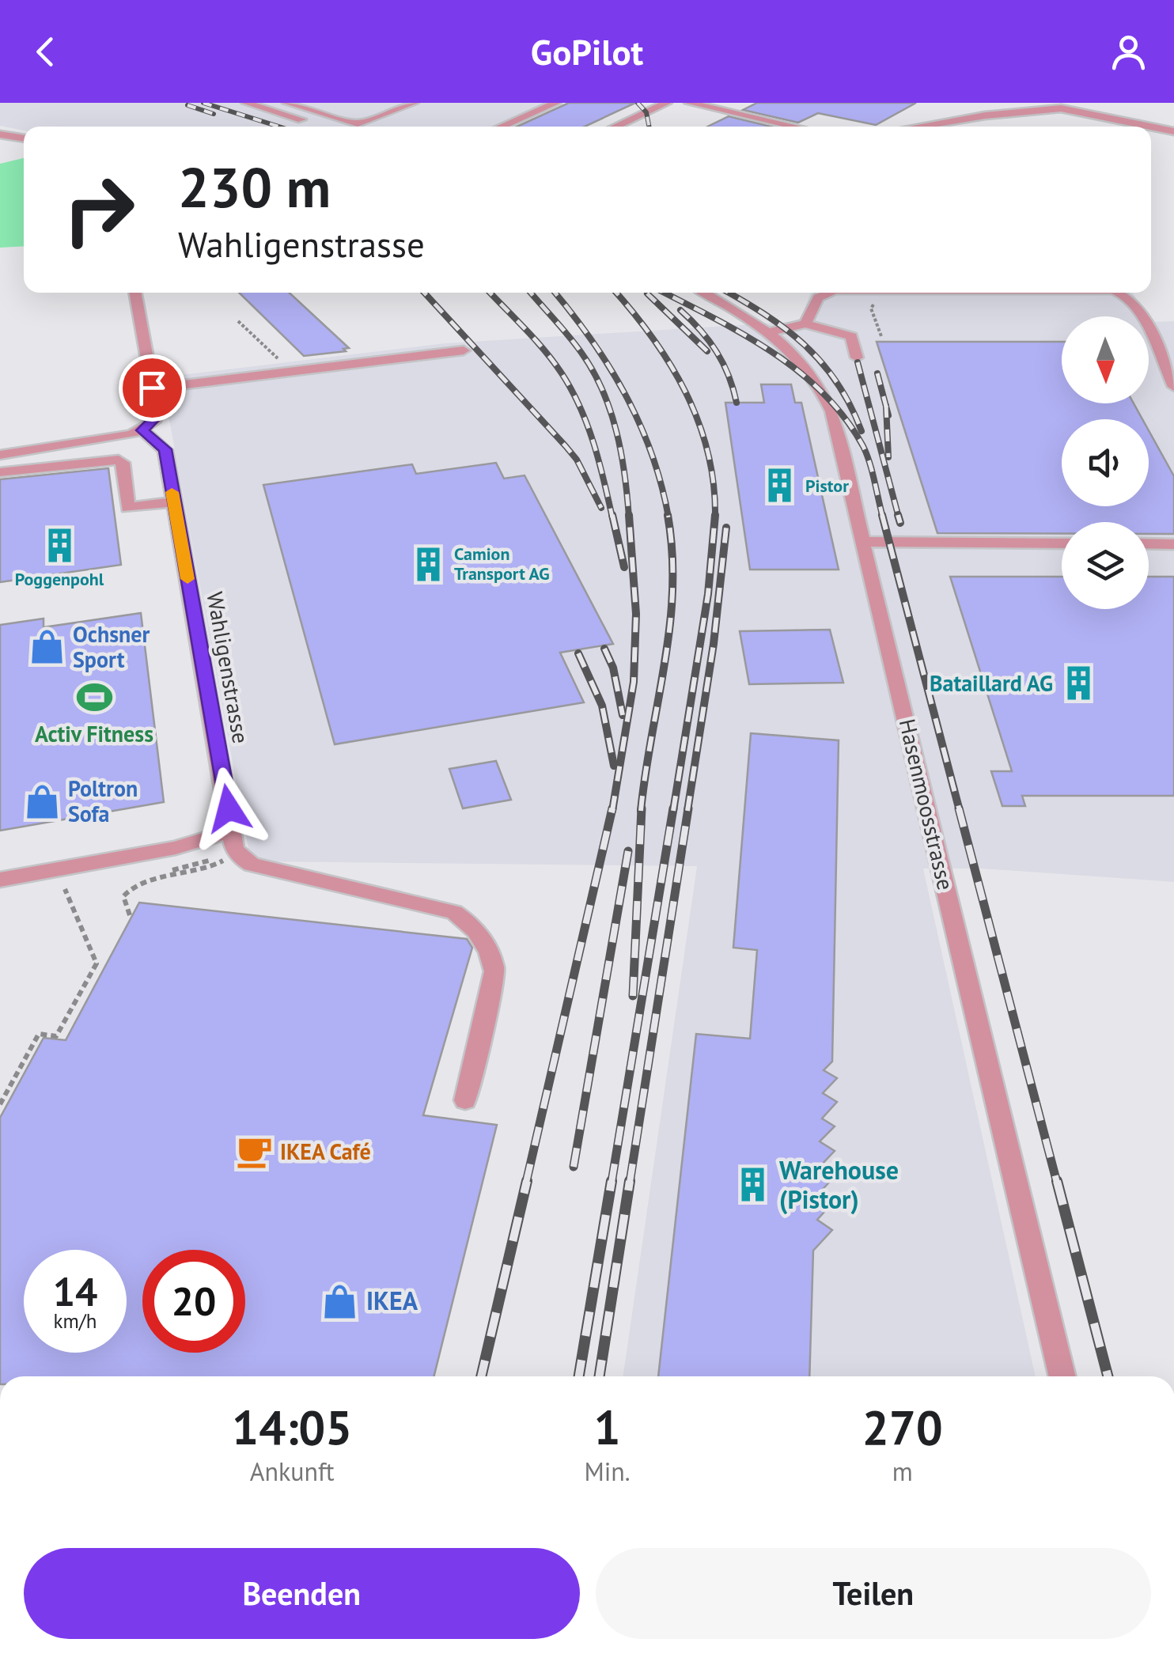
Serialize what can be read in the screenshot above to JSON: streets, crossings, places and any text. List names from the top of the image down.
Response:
{
  "streets": {
    "street": ["Wahligenstrasse", "Hasenmoosstrasse"]
  },
  "places": {
    "building": [
      "Pistor",
      "Poggenpohl",
      "Camion Transport AG",
      "Bataillard AG",
      "Warehouse (Pistor)"
    ],
    "shop": ["Ochsner Sport", "Poltron Sofa", "IKEA"],
    "sports": ["Activ Fitness"],
    "cafe": ["IKEA Café"]
  },
  "north": "bottom",
  "page": {
    "header": "GoPilot",
    "turn": ["230 m", "Wahligenstrasse"],
    "speed": "14 km/h",
    "limit": "20",
    "eta": [
      "14:05",
      "Ankunft",
      "1",
      "Min.",
      "270",
      "m"
    ],
    "buttons": ["Beenden", "Teilen"]
  }
}
